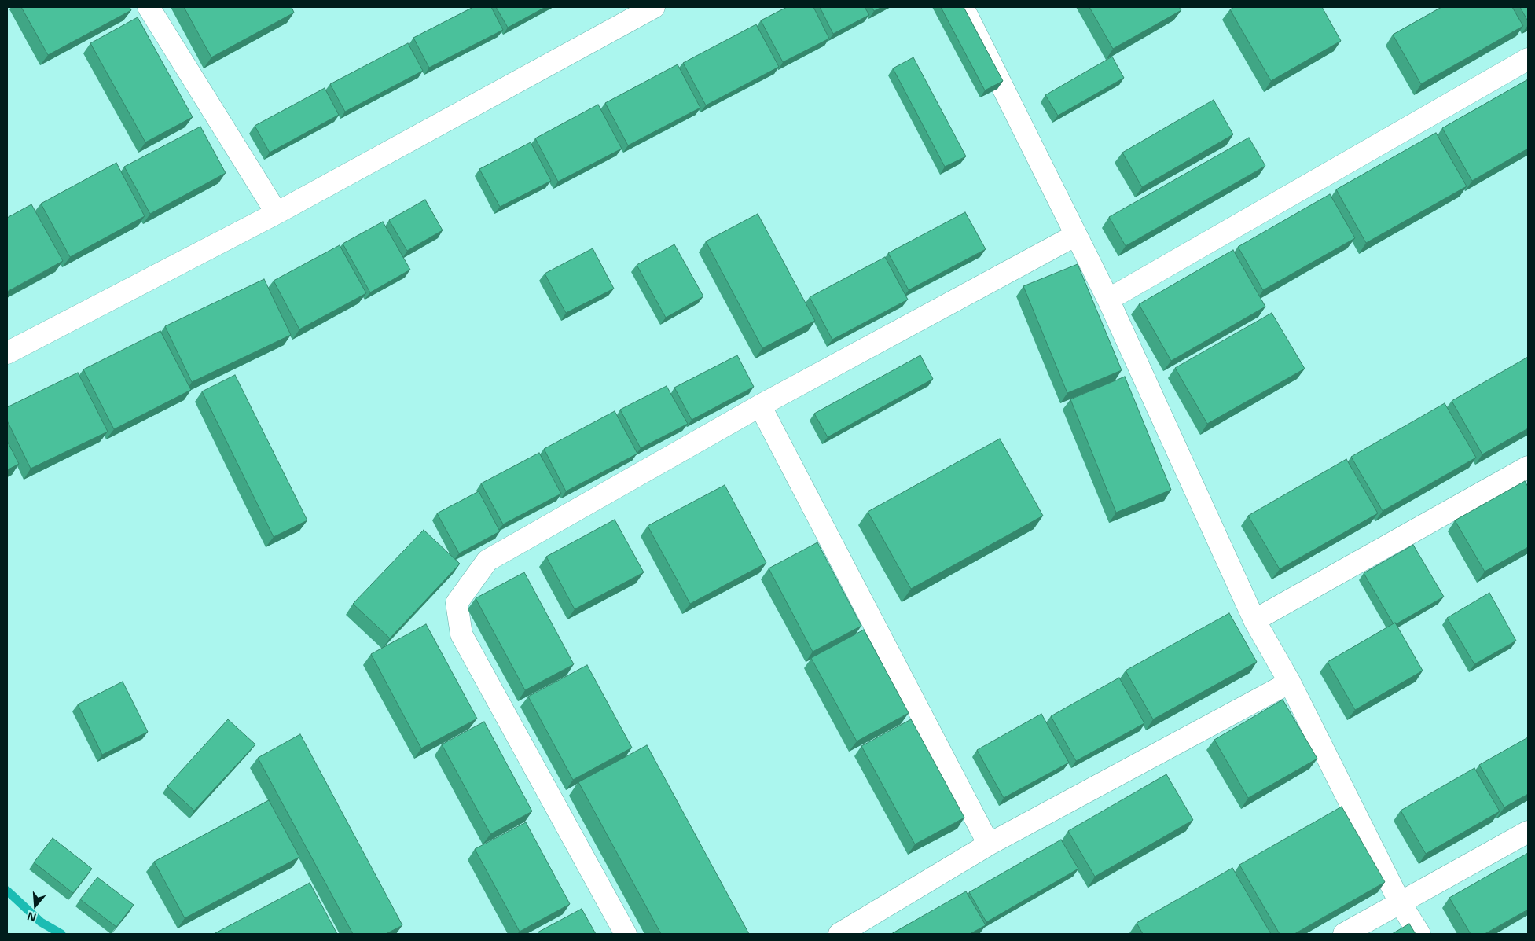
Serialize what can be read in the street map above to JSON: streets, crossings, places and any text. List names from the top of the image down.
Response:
{
  "north": "bottom"
}
